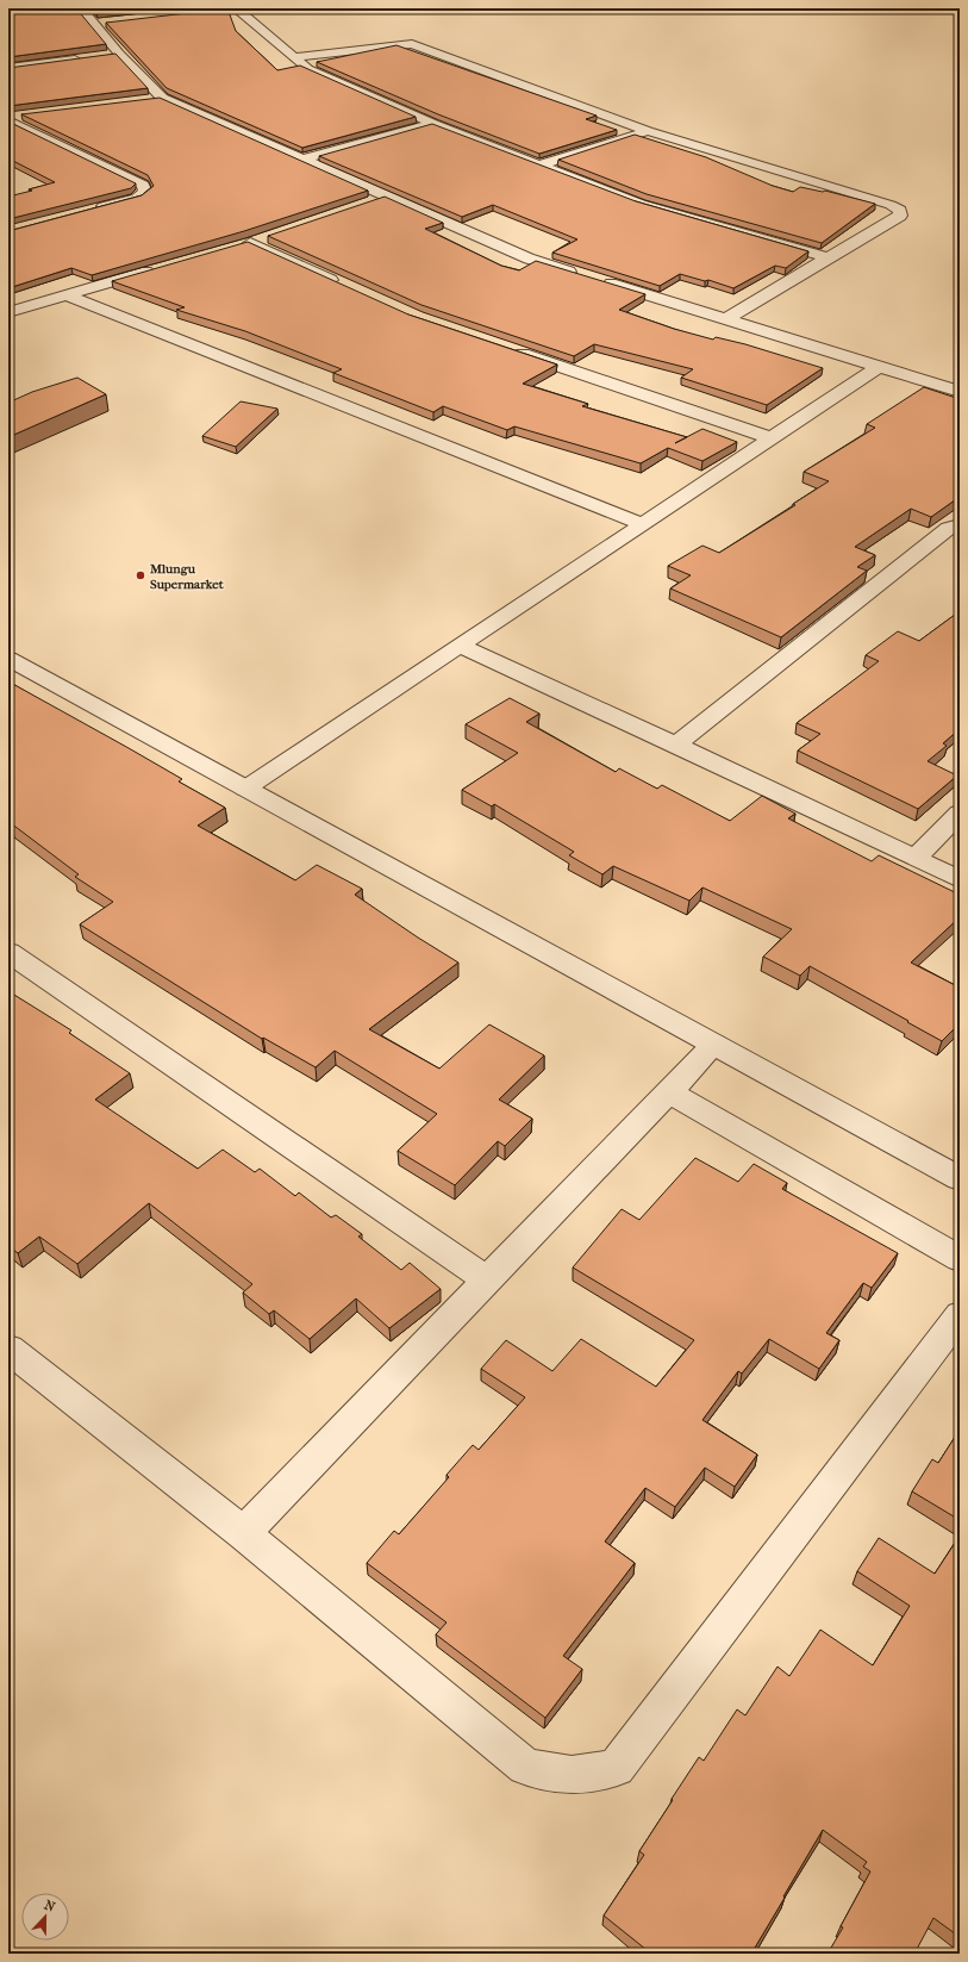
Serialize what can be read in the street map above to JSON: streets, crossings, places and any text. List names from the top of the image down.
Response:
{
  "places": ["Mlungu Supermarket"],
  "north": "top"
}
